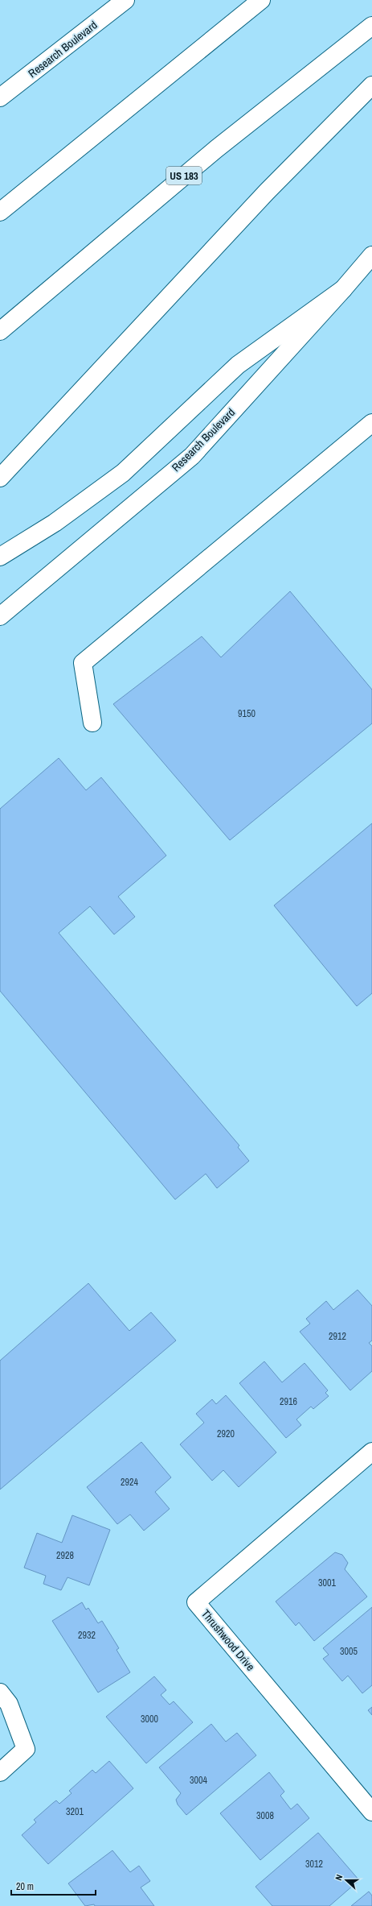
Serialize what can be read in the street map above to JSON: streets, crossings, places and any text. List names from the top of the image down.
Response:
{
  "streets": {
    "main road": ["Research Boulevard", "US 183", "Thrushwood Drive"]
  },
  "house_numbers": [
    "9150",
    "2912",
    "2916",
    "2920",
    "2924",
    "2928",
    "3001",
    "2932",
    "3005",
    "3000",
    "3004",
    "3201",
    "3008",
    "3012"
  ],
  "scale_bar": "20 m",
  "north": "left"
}
